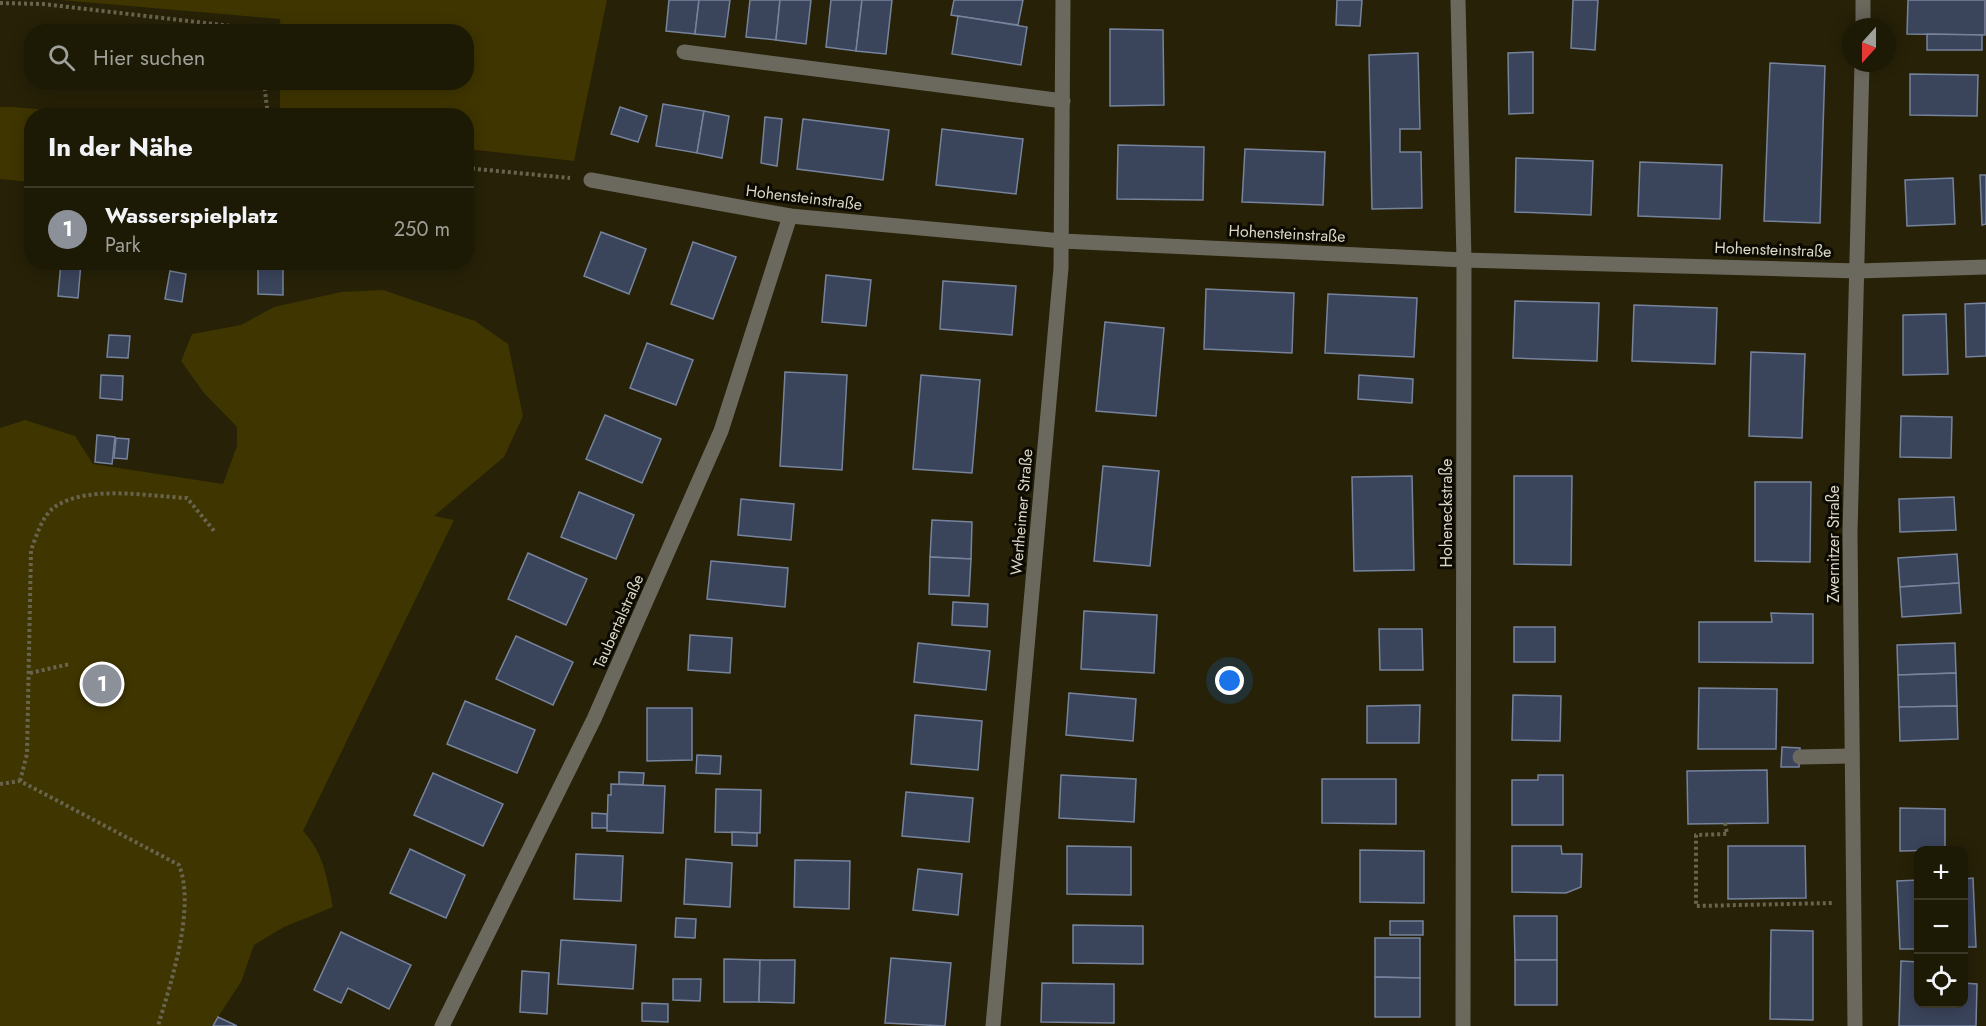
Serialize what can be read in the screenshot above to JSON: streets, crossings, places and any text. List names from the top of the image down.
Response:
{
  "streets": {
    "street": [
      "Hohensteinstraße",
      "Wertheimer Straße",
      "Hoheneckstraße",
      "Zwernitzer Straße",
      "Taubertalstraße"
    ]
  },
  "crossings": [
    ["Hohensteinstraße", "Wertheimer Straße"],
    ["Hohensteinstraße", "Hoheneckstraße"],
    ["Hohensteinstraße", "Zwernitzer Straße"],
    ["Hohensteinstraße", "Taubertalstraße"]
  ],
  "north": "bottom",
  "page": {
    "search": "Hier suchen",
    "heading": "In der Nähe",
    "list": [
      {
        "mark": "1",
        "name": "Wasserspielplatz",
        "note": "Park",
        "value": "250 m"
      }
    ],
    "pins": "1",
    "map_buttons": ["+", "−"]
  }
}
